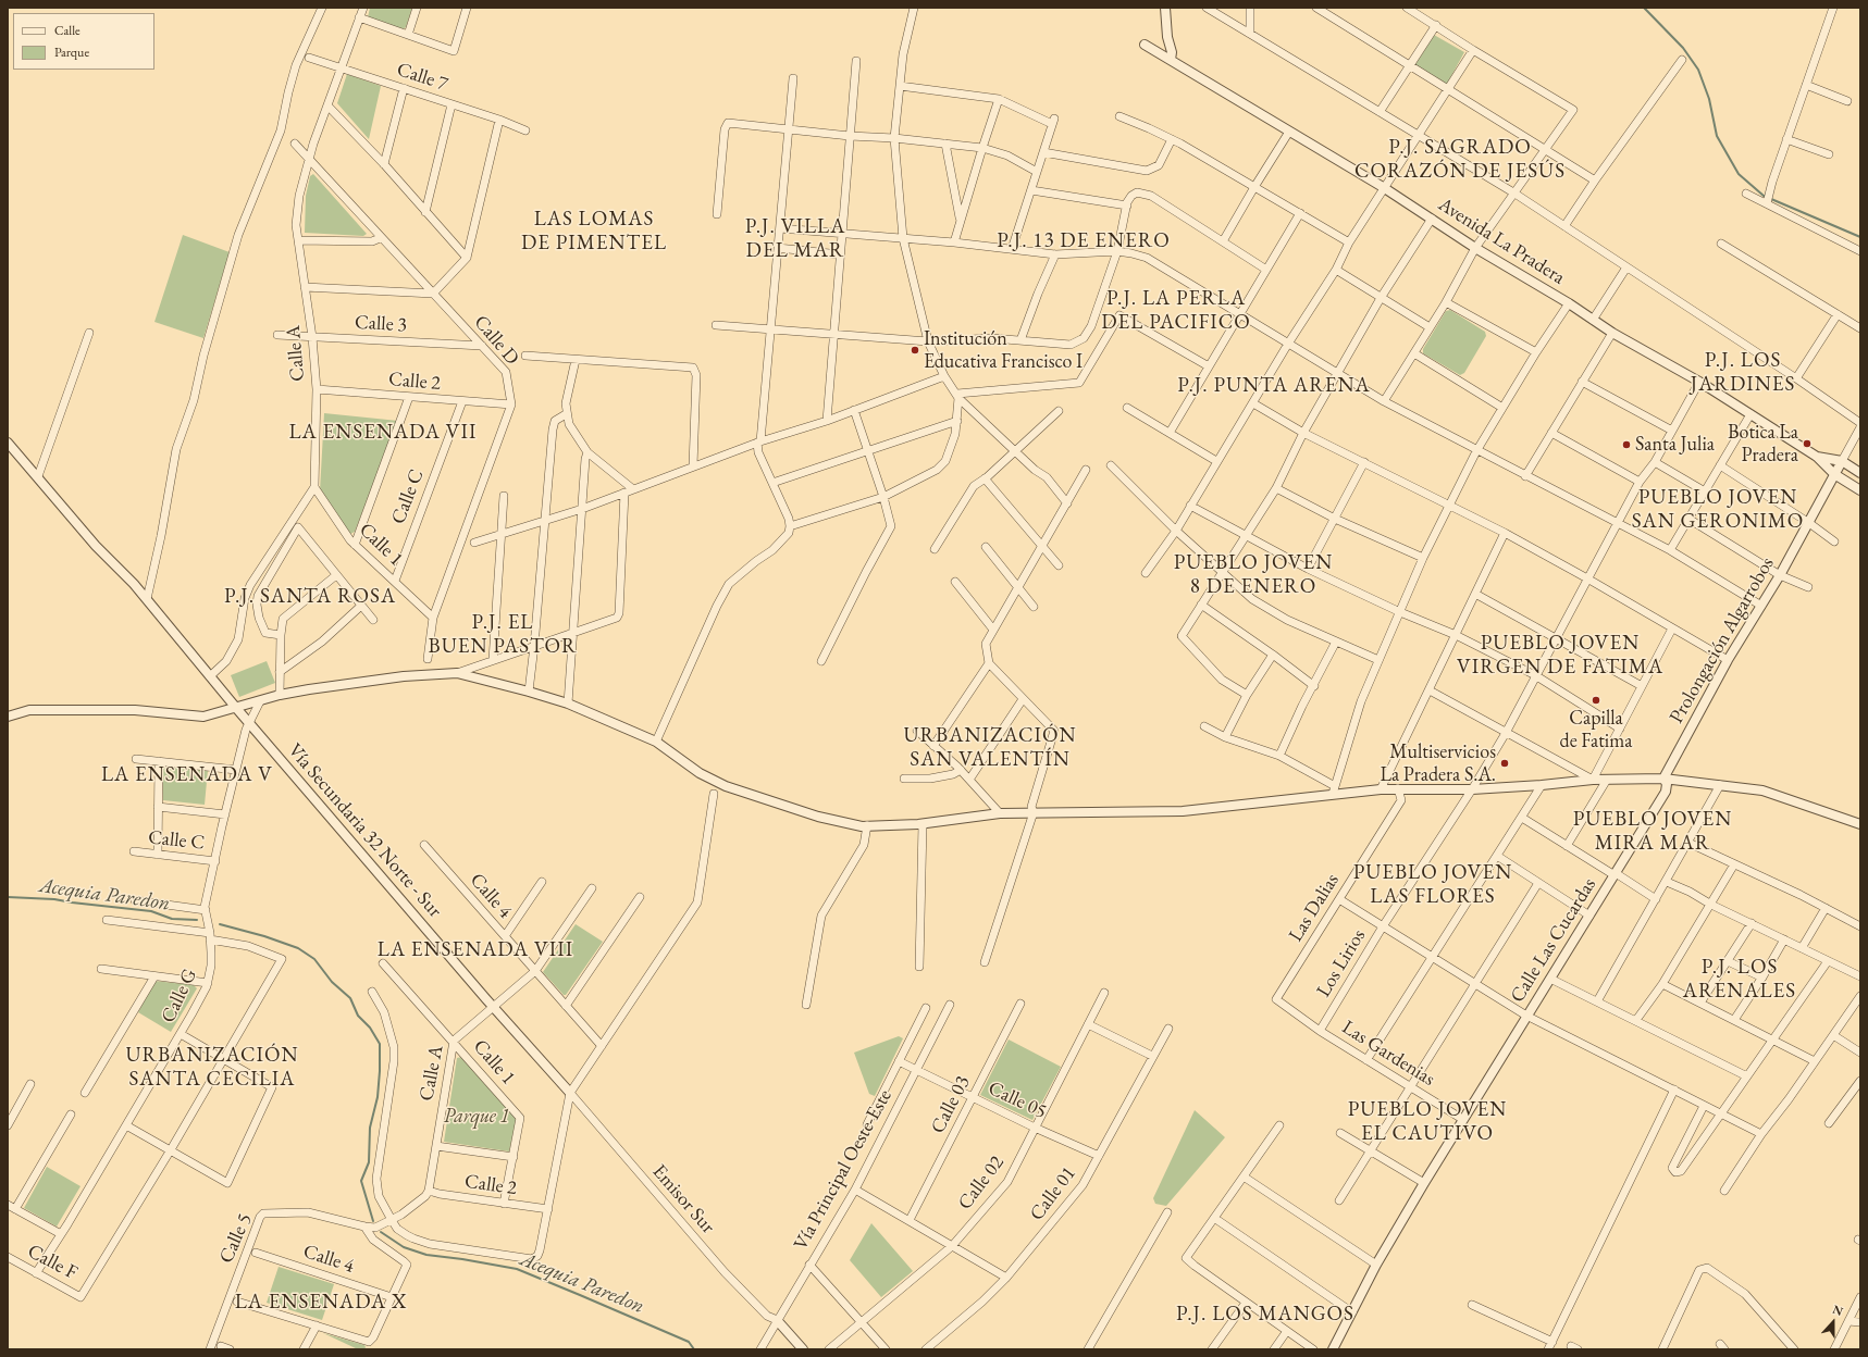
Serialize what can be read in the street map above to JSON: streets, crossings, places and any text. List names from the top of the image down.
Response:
{
  "streets": {
    "street": [
      "Calle 7",
      "Avenida La Pradera",
      "Calle 3",
      "Calle D",
      "Calle A",
      "Calle 2",
      "Calle C",
      "Calle 1",
      "Prolongación Algarrobos",
      "Vía Secundaria 32 Norte - Sur",
      "Calle 4",
      "Las Dalias",
      "Calle Las Cucardas",
      "Los Lirios",
      "Calle G",
      "Las Gardenias",
      "Calle 05",
      "Calle 03",
      "Vía Principal Oeste-Este",
      "Calle 02",
      "Calle 01",
      "Emisor Sur",
      "Calle 5",
      "Calle F"
    ]
  },
  "crossings": [
    ["Calle 7", "Calle A"],
    ["Avenida La Pradera", "Prolongación Algarrobos"],
    ["Avenida La Pradera", "Los Lirios"],
    ["Calle 3", "Calle D"],
    ["Calle 3", "Calle A"],
    ["Calle D", "Calle A"],
    ["Calle D", "Calle 2"],
    ["Calle D", "Calle 1"],
    ["Calle A", "Calle 2"],
    ["Calle A", "Calle 1"],
    ["Calle A", "Vía Secundaria 32 Norte - Sur"],
    ["Calle A", "Calle 4"],
    ["Calle 2", "Calle C"],
    ["Calle 2", "Calle 1"],
    ["Calle C", "Calle 1"],
    ["Calle C", "Calle G"],
    ["Prolongación Algarrobos", "Calle Las Cucardas"],
    ["Vía Secundaria 32 Norte - Sur", "Calle G"],
    ["Vía Secundaria 32 Norte - Sur", "Emisor Sur"],
    ["Las Dalias", "Las Gardenias"],
    ["Calle Las Cucardas", "Las Gardenias"],
    ["Los Lirios", "Las Gardenias"],
    ["Calle G", "Calle F"],
    ["Calle 05", "Calle 03"],
    ["Calle 05", "Vía Principal Oeste-Este"],
    ["Calle 05", "Calle 02"],
    ["Calle 05", "Calle 01"],
    ["Vía Principal Oeste-Este", "Emisor Sur"]
  ],
  "districts": [
    "P.J. SAGRADO CORAZÓN DE JESÚS",
    "LAS LOMAS DE PIMENTEL",
    "P.J. VILLA DEL MAR",
    "P.J. 13 DE ENERO",
    "P.J. LA PERLA DEL PACIFICO",
    "P.J. LOS JARDINES",
    "P.J. PUNTA ARENA",
    "LA ENSENADA VII",
    "PUEBLO JOVEN SAN GERONIMO",
    "PUEBLO JOVEN 8 DE ENERO",
    "P.J. SANTA ROSA",
    "P.J. EL BUEN PASTOR",
    "PUEBLO JOVEN VIRGEN DE FATIMA",
    "URBANIZACIÓN SAN VALENTÍN",
    "LA ENSENADA V",
    "PUEBLO JOVEN MIRA MAR",
    "PUEBLO JOVEN LAS FLORES",
    "LA ENSENADA VIII",
    "P.J. LOS ARENALES",
    "URBANIZACIÓN SANTA CECILIA",
    "PUEBLO JOVEN EL CAUTIVO",
    "LA ENSENADA X",
    "P.J. LOS MANGOS"
  ],
  "water": ["Acequia Paredon"],
  "parks": ["Parque 1"],
  "places": [
    "Institución Educativa Francisco I",
    "Botica La Pradera",
    "Santa Julia",
    "Capilla de Fatima",
    "Multiservicios La Pradera S.A."
  ],
  "legend": ["Calle", "Parque"],
  "north": "top"
}
